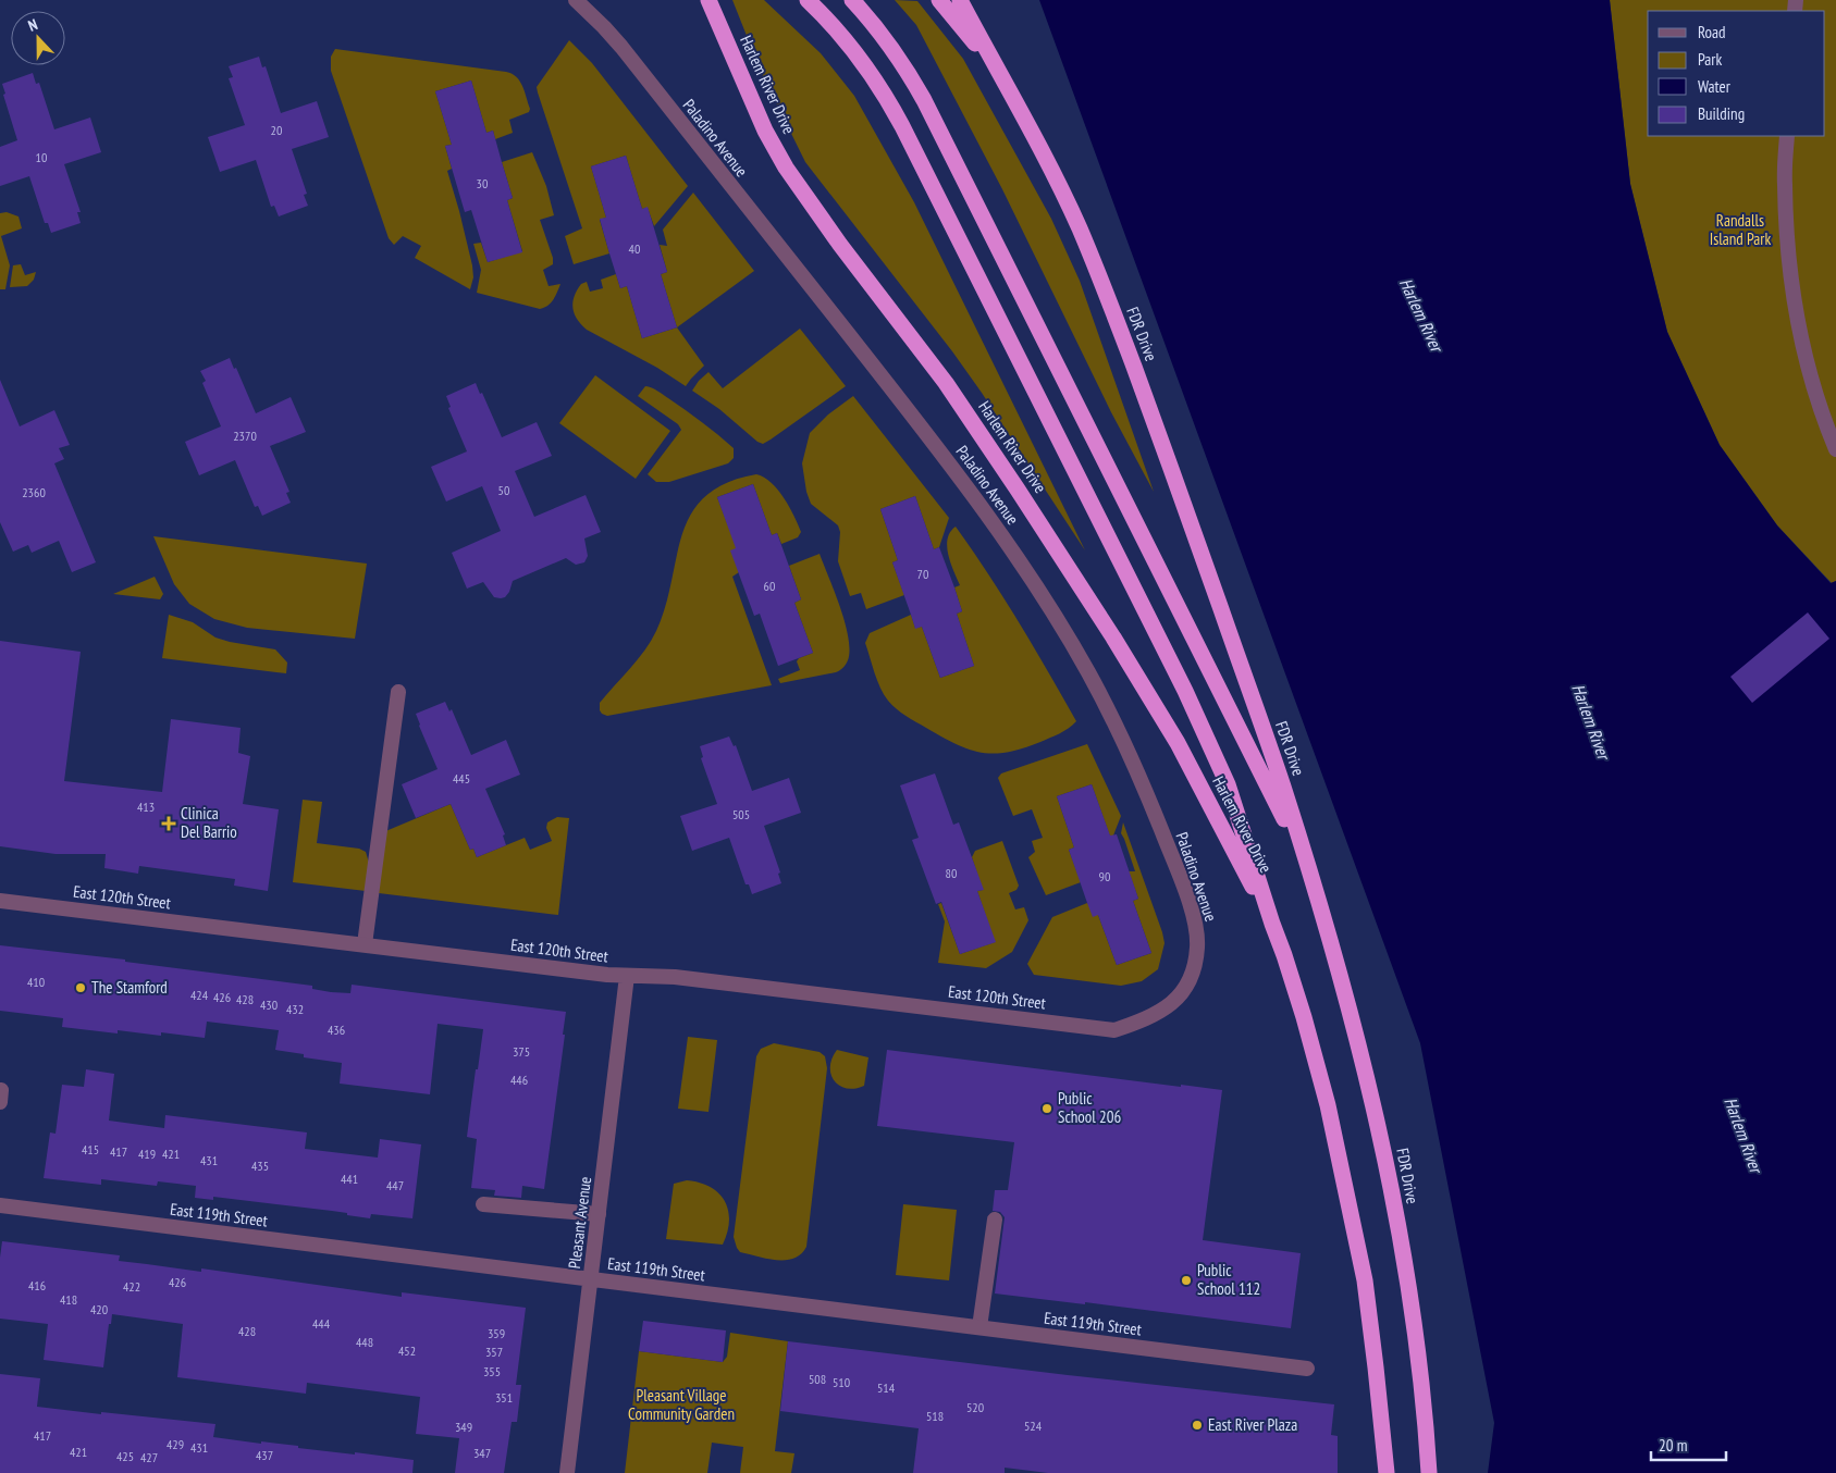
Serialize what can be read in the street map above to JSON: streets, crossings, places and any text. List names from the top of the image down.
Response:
{
  "streets": {
    "highway": ["Harlem River Drive", "FDR Drive"],
    "street": [
      "Paladino Avenue",
      "East 120th Street",
      "East 119th Street",
      "Pleasant Avenue"
    ]
  },
  "crossings": [
    ["Paladino Avenue", "East 120th Street"],
    ["East 120th Street", "Pleasant Avenue"],
    ["East 119th Street", "Pleasant Avenue"]
  ],
  "water": ["Harlem River"],
  "parks": ["Randalls Island Park", "Pleasant Village Community Garden"],
  "places": {
    "health": ["Clinica Del Barrio"],
    "other": [
      "The Stamford",
      "Public School 206",
      "Public School 112",
      "East River Plaza"
    ]
  },
  "house_numbers": [
    "20",
    "10",
    "30",
    "40",
    "2370",
    "50",
    "2360",
    "70",
    "60",
    "445",
    "413",
    "505",
    "80",
    "90",
    "410",
    "424",
    "426",
    "428",
    "430",
    "432",
    "436",
    "375",
    "446",
    "415",
    "417",
    "419",
    "421",
    "431",
    "435",
    "441",
    "447",
    "426",
    "416",
    "422",
    "418",
    "420",
    "444",
    "428",
    "359",
    "448",
    "452",
    "357",
    "355",
    "508",
    "510",
    "514",
    "351",
    "520",
    "518",
    "524",
    "349",
    "417",
    "429",
    "431",
    "421",
    "347",
    "437",
    "425",
    "427"
  ],
  "legend": [
    "Road",
    "Park",
    "Water",
    "Building"
  ],
  "scale_bar": "20 m",
  "north": "top"
}
